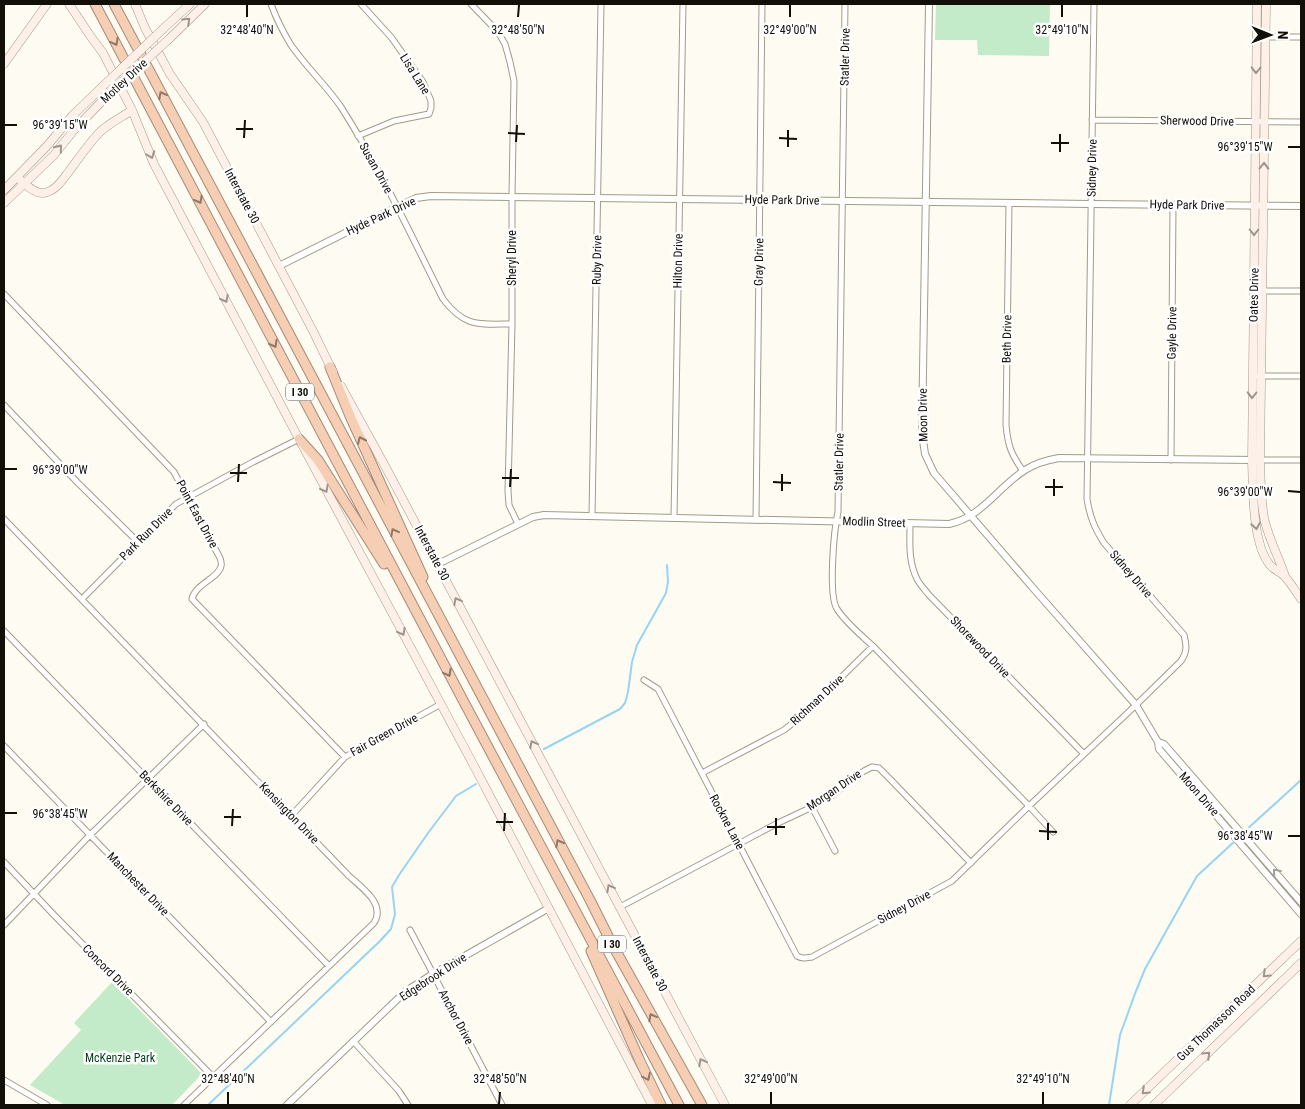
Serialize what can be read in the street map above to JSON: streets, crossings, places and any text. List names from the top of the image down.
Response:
{
  "streets": {
    "highway": ["I 30"],
    "main road": [
      "Motley Drive",
      "Interstate 30",
      "Oates Drive",
      "Gus Thomasson Road"
    ],
    "street": [
      "Statler Drive",
      "Lisa Lane",
      "Sherwood Drive",
      "Susan Drive",
      "Sidney Drive",
      "Hyde Park Drive",
      "Sheryl Drive",
      "Ruby Drive",
      "Hilton Drive",
      "Gray Drive",
      "Gayle Drive",
      "Beth Drive",
      "Moon Drive",
      "Point East Drive",
      "Modlin Street",
      "Park Run Drive",
      "Shorewood Drive",
      "Richman Drive",
      "Fair Green Drive",
      "Morgan Drive",
      "Berkshire Drive",
      "Kensington Drive",
      "Rockne Lane",
      "Manchester Drive",
      "Concord Drive",
      "Edgebrook Drive",
      "Anchor Drive"
    ]
  },
  "crossings": [
    ["Statler Drive", "Sidney Drive"],
    ["Statler Drive", "Hyde Park Drive"],
    ["Statler Drive", "Modlin Street"],
    ["Statler Drive", "Richman Drive"],
    ["Lisa Lane", "Susan Drive"],
    ["Sherwood Drive", "Sidney Drive"],
    ["Sherwood Drive", "Oates Drive"],
    ["Susan Drive", "Hyde Park Drive"],
    ["Susan Drive", "Sheryl Drive"],
    ["Sidney Drive", "Hyde Park Drive"],
    ["Sidney Drive", "Moon Drive"],
    ["Sidney Drive", "Modlin Street"],
    ["Sidney Drive", "Shorewood Drive"],
    ["Sidney Drive", "Morgan Drive"],
    ["Sidney Drive", "Rockne Lane"],
    ["Interstate 30", "Hyde Park Drive"],
    ["Interstate 30", "Modlin Street"],
    ["Interstate 30", "Morgan Drive"],
    ["Hyde Park Drive", "Sheryl Drive"],
    ["Hyde Park Drive", "Ruby Drive"],
    ["Hyde Park Drive", "Hilton Drive"],
    ["Hyde Park Drive", "Gray Drive"],
    ["Hyde Park Drive", "Oates Drive"],
    ["Hyde Park Drive", "Gayle Drive"],
    ["Hyde Park Drive", "Beth Drive"],
    ["Hyde Park Drive", "Moon Drive"],
    ["Sheryl Drive", "Modlin Street"],
    ["Ruby Drive", "Modlin Street"],
    ["Hilton Drive", "Modlin Street"],
    ["Gray Drive", "Modlin Street"],
    ["Oates Drive", "Modlin Street"],
    ["Gayle Drive", "Modlin Street"],
    ["Beth Drive", "Modlin Street"],
    ["Moon Drive", "Modlin Street"],
    ["Point East Drive", "Park Run Drive"],
    ["Point East Drive", "Fair Green Drive"],
    ["Modlin Street", "Shorewood Drive"],
    ["Park Run Drive", "Kensington Drive"],
    ["Richman Drive", "Rockne Lane"],
    ["Fair Green Drive", "Kensington Drive"],
    ["Morgan Drive", "Rockne Lane"],
    ["Berkshire Drive", "Kensington Drive"],
    ["Kensington Drive", "Manchester Drive"],
    ["Kensington Drive", "Concord Drive"],
    ["Edgebrook Drive", "Anchor Drive"]
  ],
  "parks": ["McKenzie Park"],
  "north": "right",
  "coordinates": [
    "32°48'40\"N",
    "32°48'50\"N",
    "32°49'00\"N",
    "32°49'10\"N",
    "96°39'15\"W",
    "96°39'00\"W",
    "96°38'45\"W"
  ]
}
